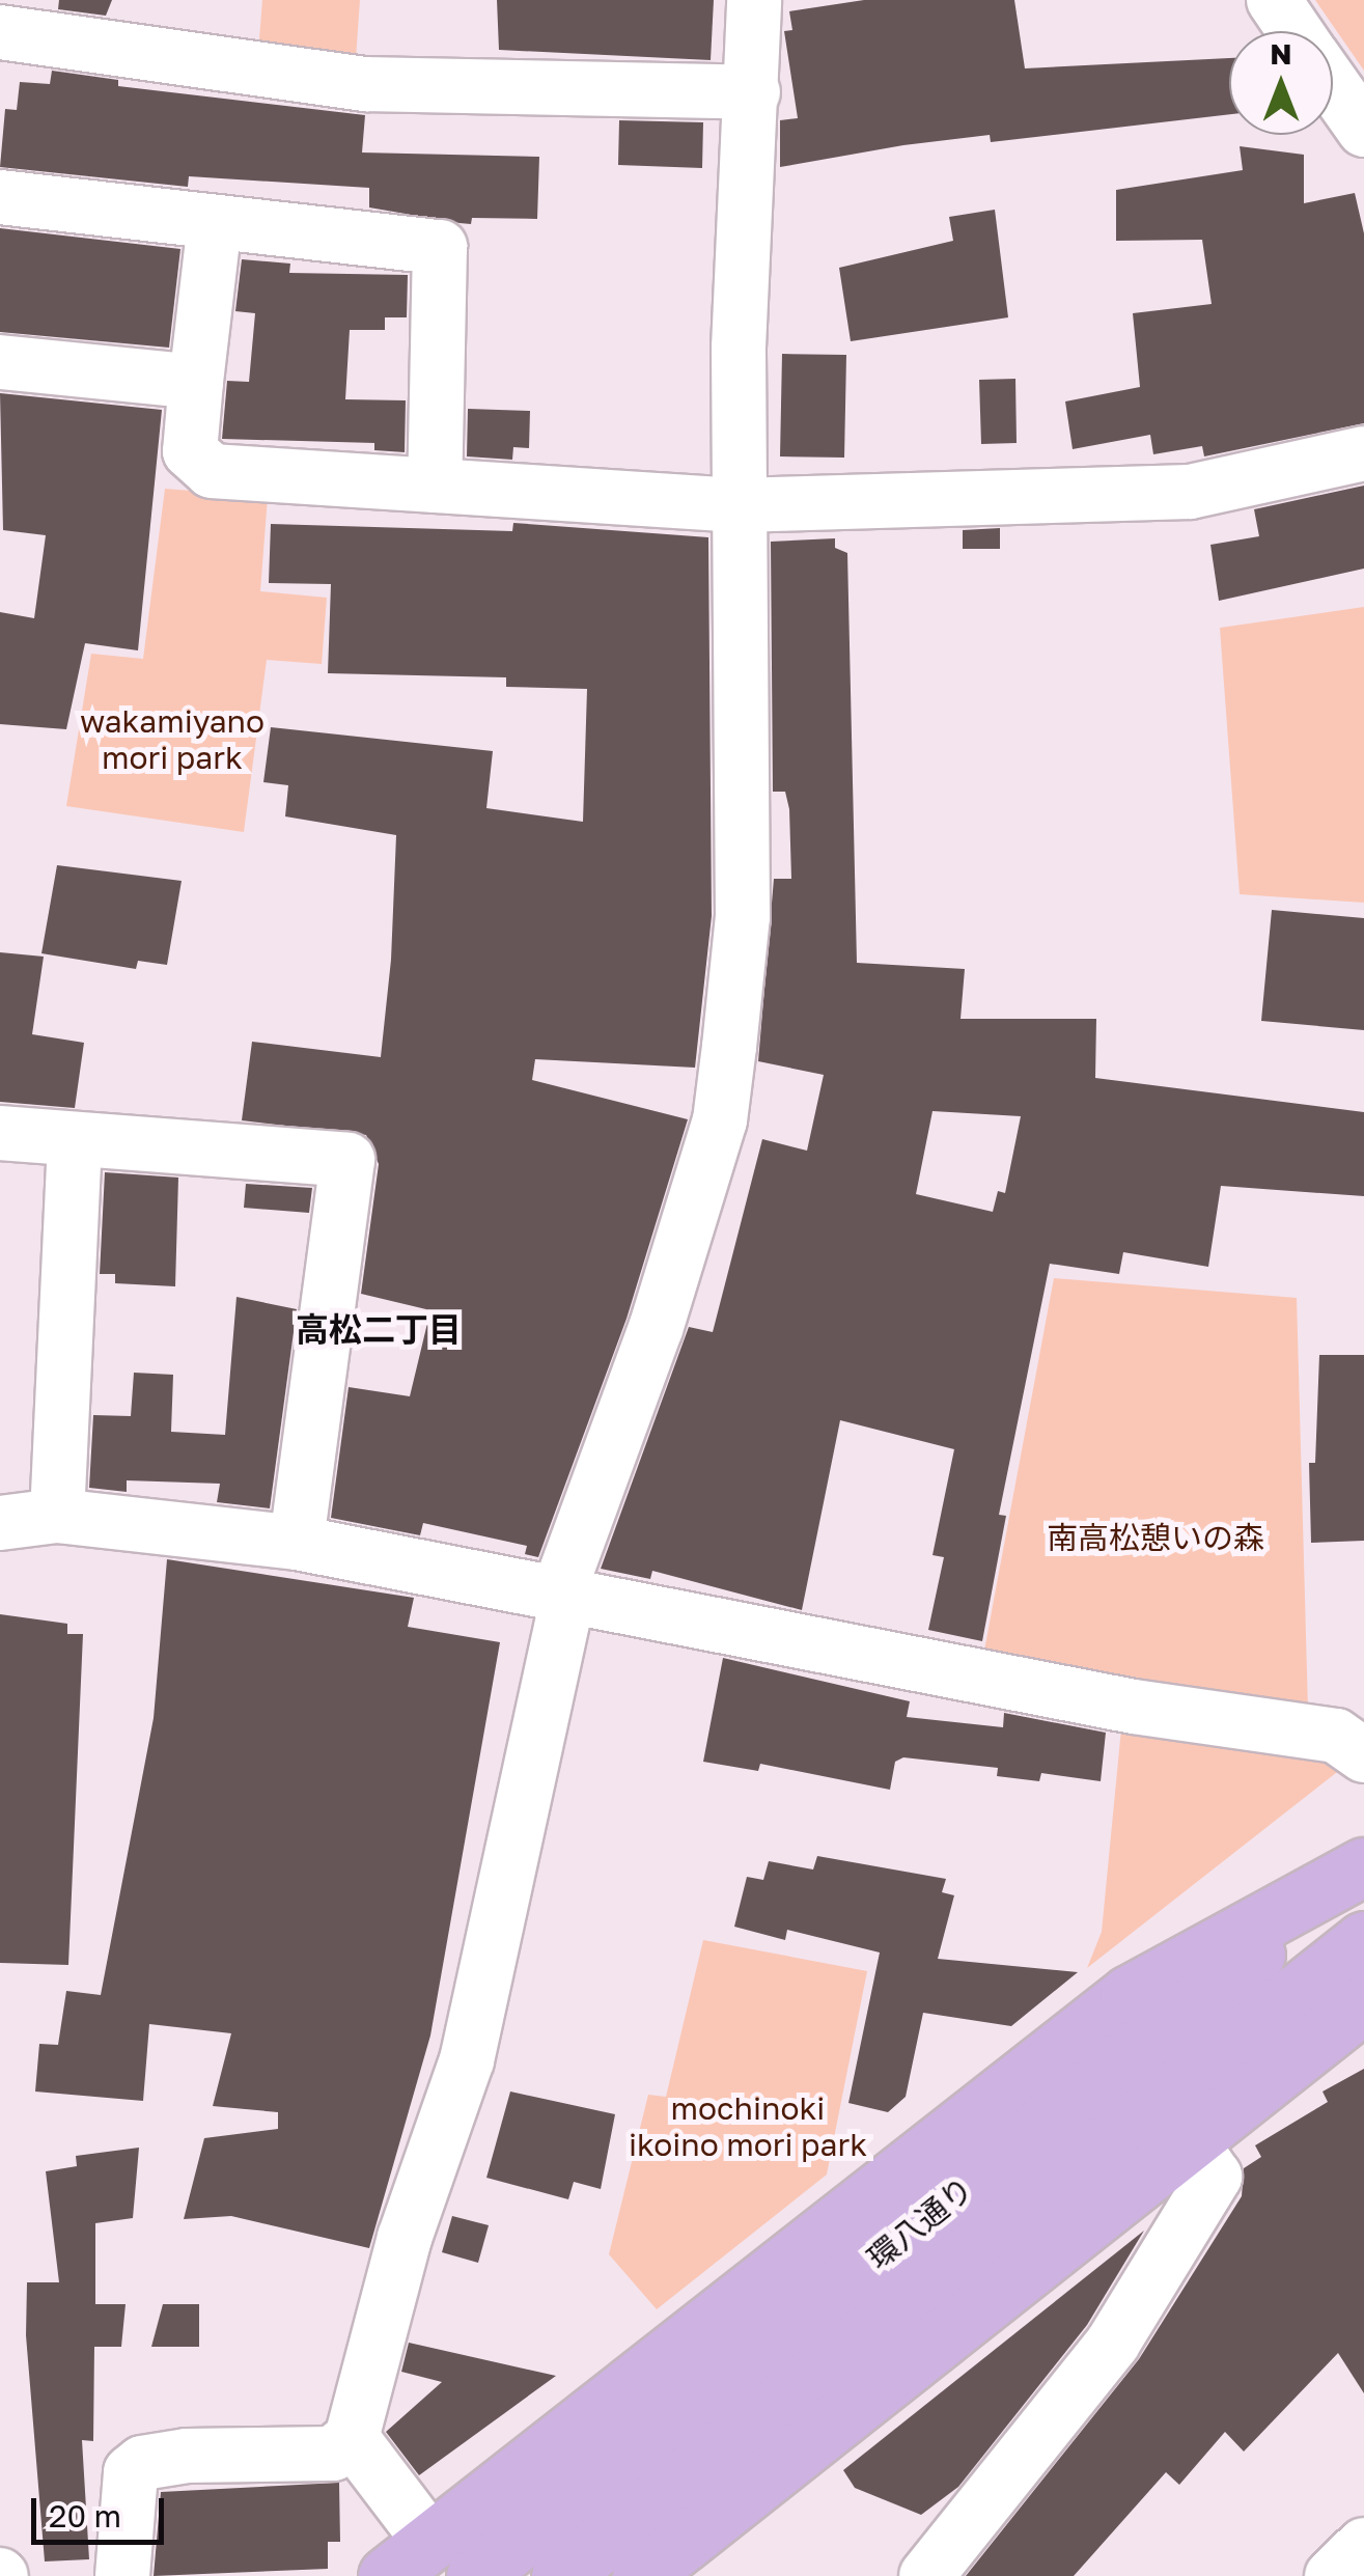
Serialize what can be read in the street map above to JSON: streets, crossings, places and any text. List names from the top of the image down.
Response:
{
  "streets": {
    "main road": ["環八通り"]
  },
  "districts": ["高松二丁目"],
  "parks": ["wakamiyano mori park", "南高松憩いの森", "mochinoki ikoino mori park"],
  "scale_bar": "20 m",
  "north": "top"
}
